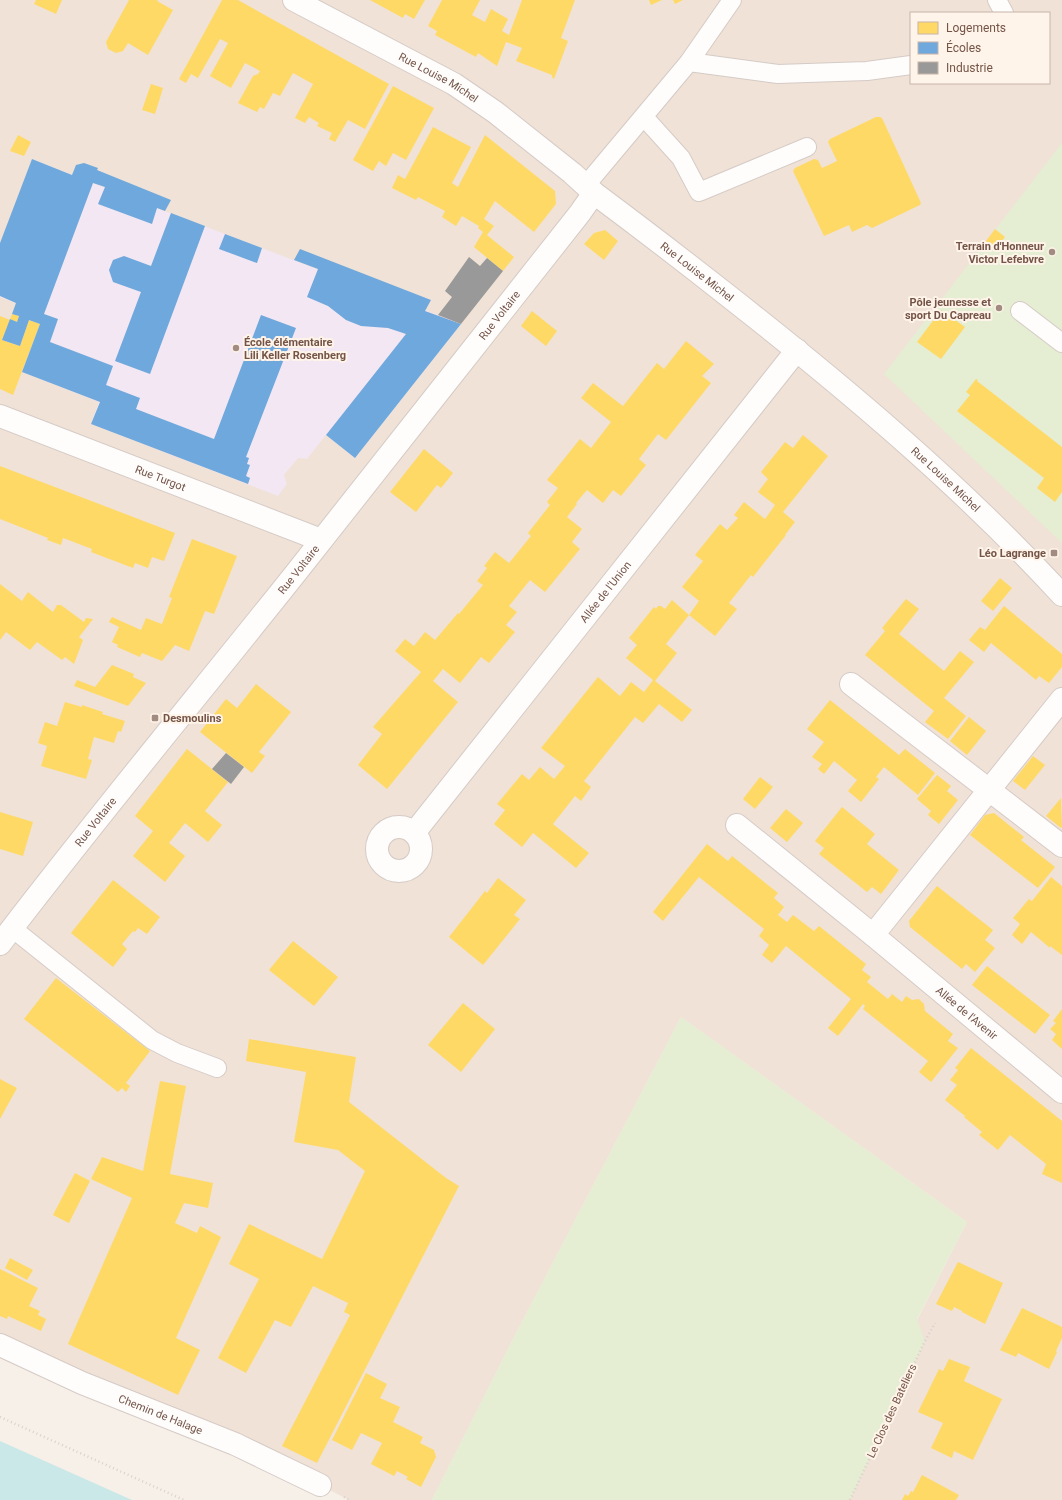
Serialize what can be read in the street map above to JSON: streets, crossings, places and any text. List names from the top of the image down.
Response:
{
  "streets": {
    "street": [
      "Rue Louise Michel",
      "Rue Voltaire",
      "Rue Turgot",
      "Allée de l'Union",
      "Allée de l'Avenir",
      "Chemin de Halage"
    ],
    "path": ["Le Clos des Bateliers"]
  },
  "crossings": [
    ["Rue Louise Michel", "Rue Voltaire"],
    ["Rue Louise Michel", "Allée de l'Union"],
    ["Rue Voltaire", "Rue Turgot"]
  ],
  "places": {
    "other": ["Terrain d'Honneur Victor Lefebvre", "Pôle jeunesse et sport Du Capreau", "École élémentaire Lili Keller Rosenberg"],
    "transit": ["Léo Lagrange", "Desmoulins"]
  },
  "legend": ["Logements", "Écoles", "Industrie"]
}
